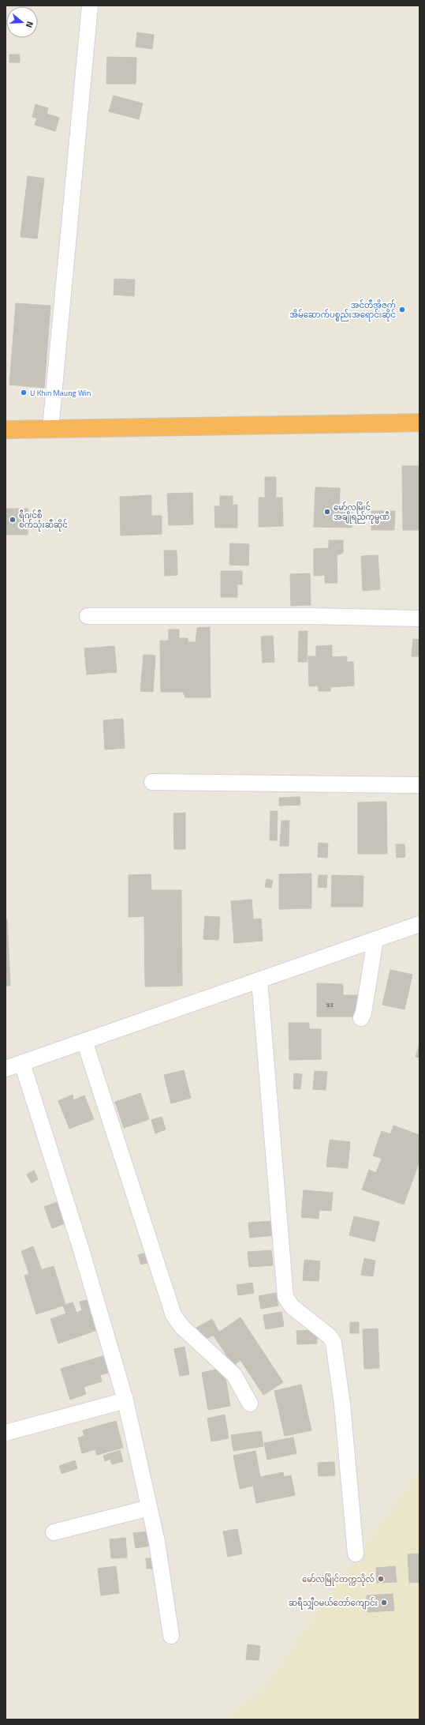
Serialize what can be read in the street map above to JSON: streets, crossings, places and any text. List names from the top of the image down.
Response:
{
  "places": [
    "အင်တီအိုဇက် အိမ်ဆောက်ပစ္စည်းအရောင်းဆိုင်",
    "U Khin Maung Win",
    "မော်လမြိုင် အချိုရည်ကုမ္မဏီ",
    "ရီဂျင်စီ စက်သုံးဆီဆိုင်",
    "မော်လမြိုင်တက္ကသိုလ်",
    "ဆရီသျှီဝမယ်တော်ကျောင်း"
  ],
  "house_numbers": ["93"],
  "north": "right"
}
